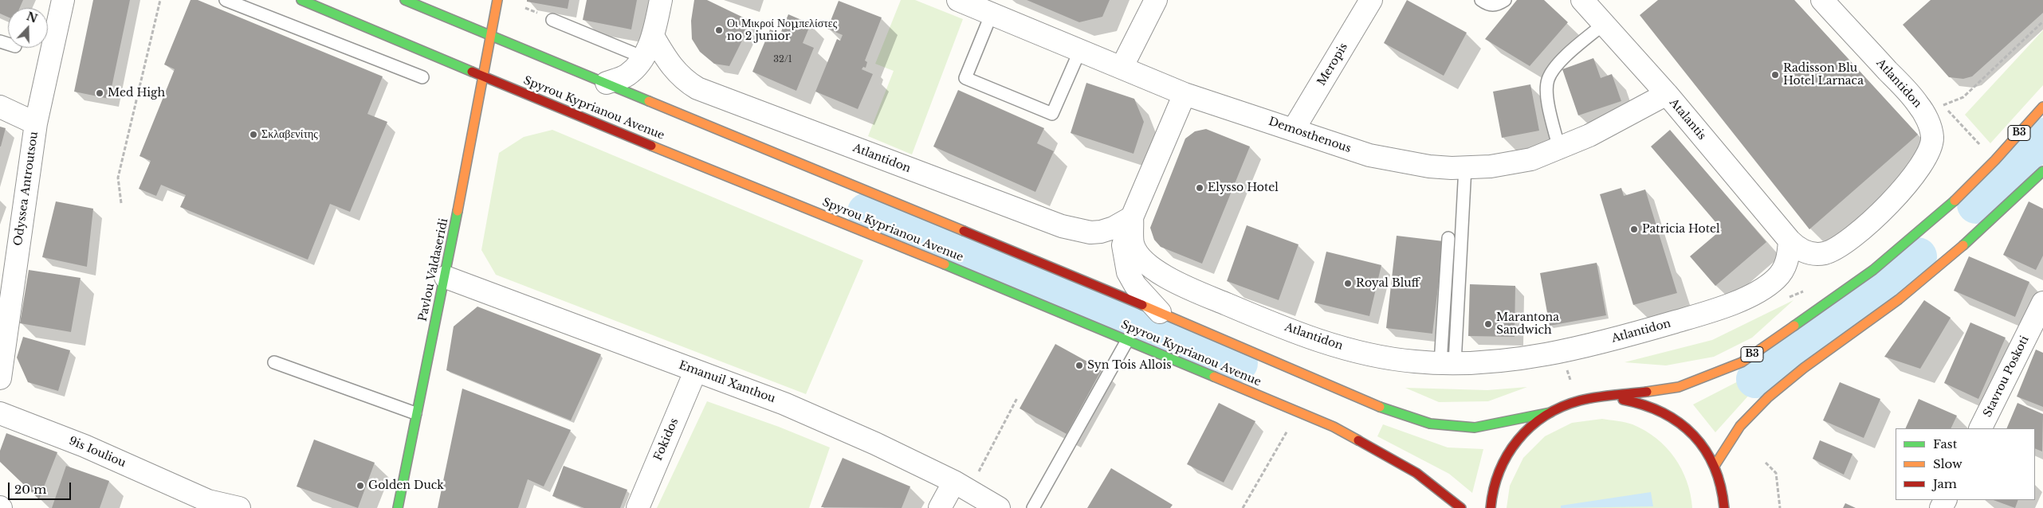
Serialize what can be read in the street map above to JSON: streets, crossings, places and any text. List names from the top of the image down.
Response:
{
  "streets": {
    "main road": ["Spyrou Kyprianou Avenue", "B3", "Pavlou Valdaseridi"],
    "street": [
      "Meropis",
      "Atlantidon",
      "Atalantis",
      "Demosthenous",
      "Odyssea Antroutsou",
      "Stavrou Poskoti",
      "Emanuil Xanthou",
      "Fokidos",
      "9is Iouliou"
    ]
  },
  "crossings": [
    ["Meropis", "Demosthenous"],
    ["Atlantidon", "Atalantis"],
    ["Atlantidon", "Demosthenous"],
    ["Spyrou Kyprianou Avenue", "Pavlou Valdaseridi"],
    ["Atalantis", "Demosthenous"],
    ["Pavlou Valdaseridi", "Emanuil Xanthou"],
    ["Emanuil Xanthou", "Fokidos"]
  ],
  "places": [
    "Οι Μικροί Νομπελίστες no 2 junior",
    "Radisson Blu Hotel Larnaca",
    "Med High",
    "Σκλαβενίτης",
    "Elysso Hotel",
    "Patricia Hotel",
    "Royal Bluff",
    "Marantona Sandwich",
    "Syn Tois Allois",
    "Golden Duck"
  ],
  "house_numbers": ["32/1"],
  "legend": ["Fast", "Slow", "Jam"],
  "scale_bar": "20 m",
  "north": "top"
}
